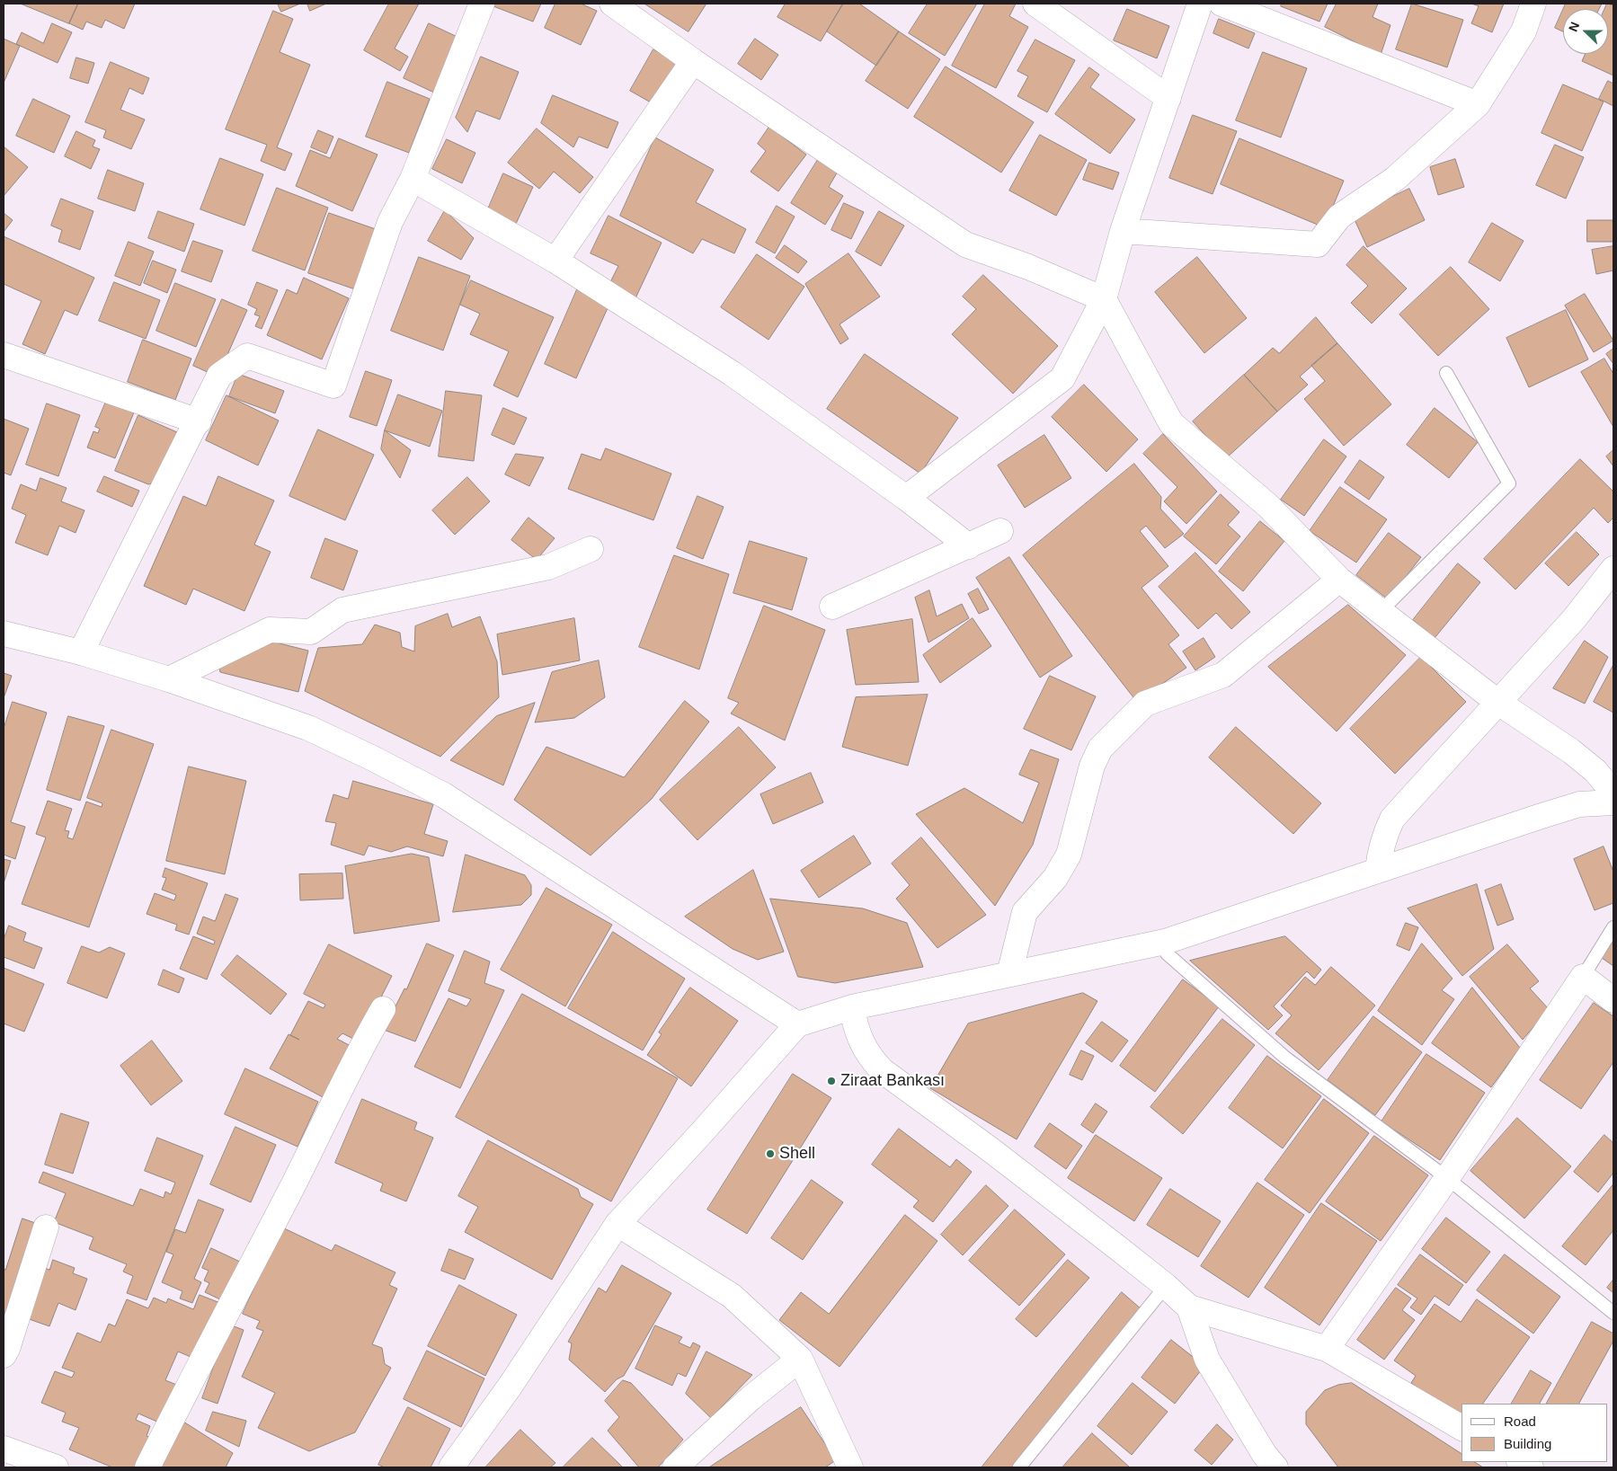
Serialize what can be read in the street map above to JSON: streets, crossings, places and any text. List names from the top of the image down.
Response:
{
  "places": ["Ziraat Bankası", "Shell"],
  "legend": ["Road", "Building"],
  "north": "left"
}
